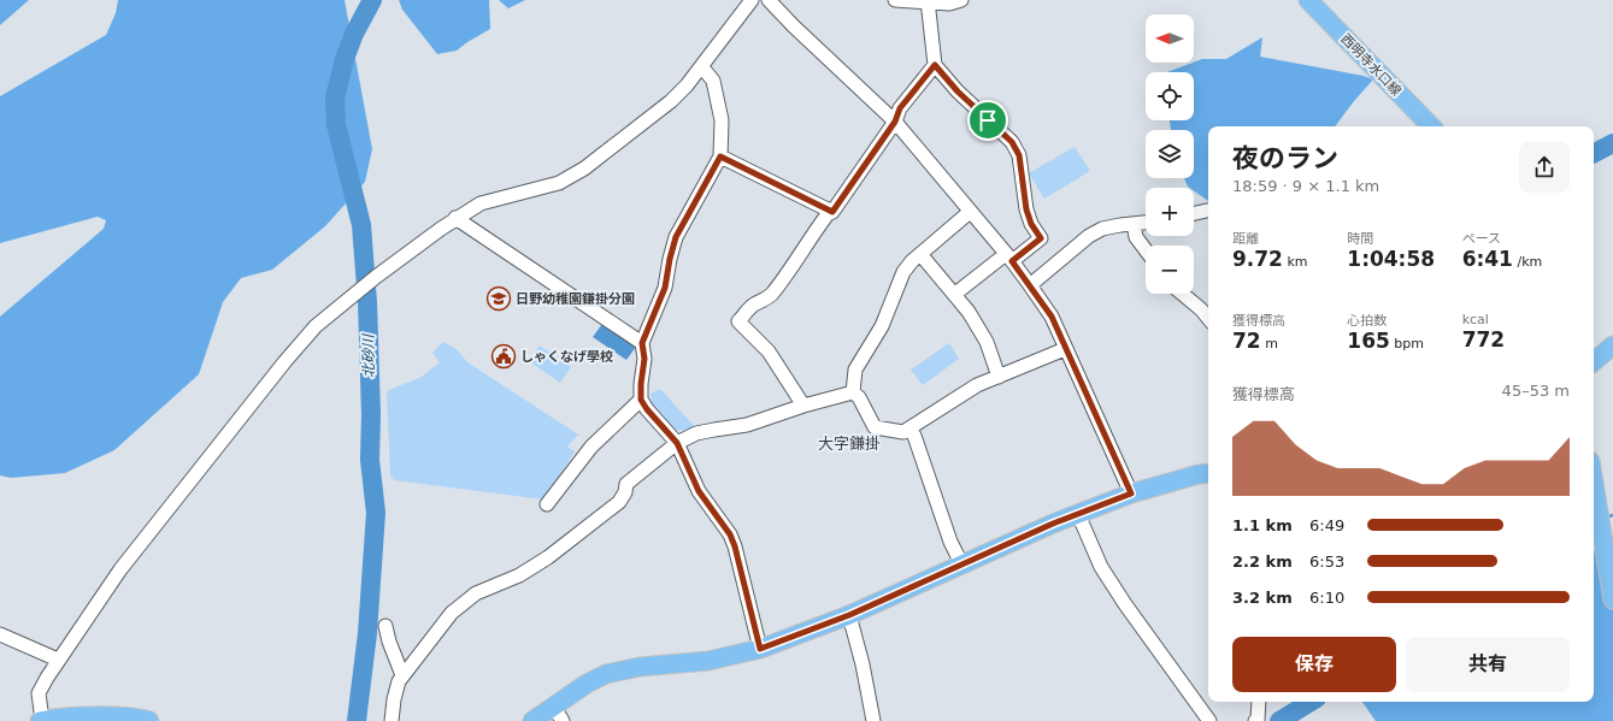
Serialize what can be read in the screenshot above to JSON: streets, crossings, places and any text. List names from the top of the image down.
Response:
{
  "streets": {
    "main road": ["西明寺水口線"]
  },
  "districts": ["大字鎌掛"],
  "water": ["北砂川"],
  "places": {
    "school or university": ["日野幼稚園鎌掛分園"],
    "public building": ["しゃくなげ學校"]
  },
  "north": "left",
  "page": {
    "map_buttons": ["+", "−"],
    "heading": ["夜のラン", "18:59 · 9 × 1.1 km"],
    "stats": [
      ["距離", "9.72 km"],
      ["時間", "1:04:58"],
      ["ペース", "6:41 /km"],
      ["獲得標高", "72 m"],
      ["心拍数", "165 bpm"],
      ["kcal", "772"]
    ],
    "chart": ["獲得標高", "45–53 m"],
    "list": [
      {
        "name": "1.1 km",
        "note": "6:49"
      },
      {
        "name": "2.2 km",
        "note": "6:53"
      },
      {
        "name": "3.2 km",
        "note": "6:10"
      }
    ],
    "buttons": ["保存", "共有"]
  }
}
